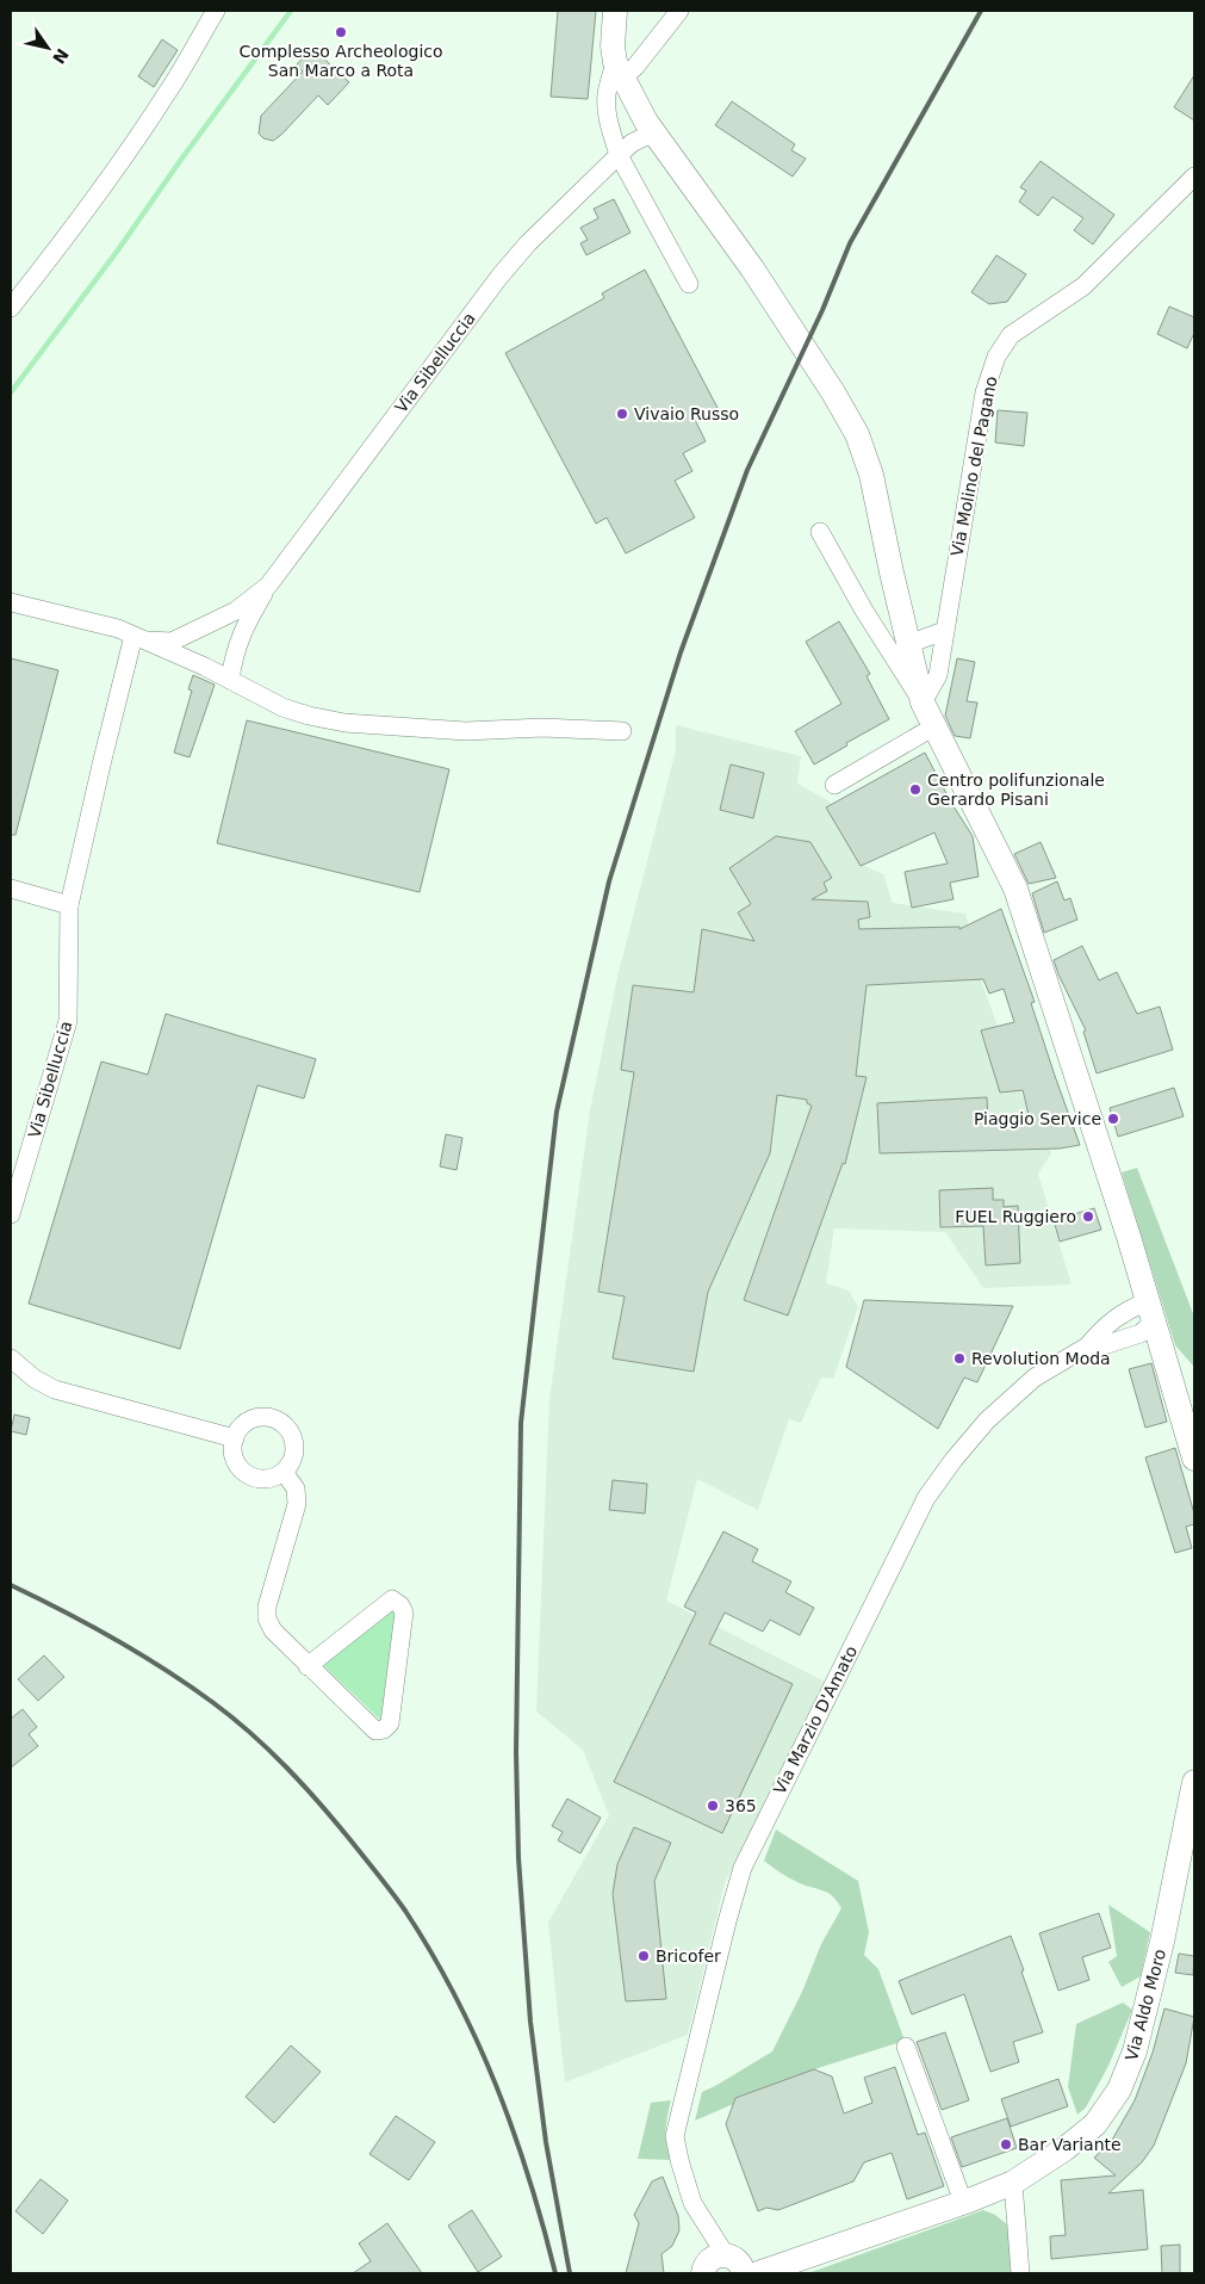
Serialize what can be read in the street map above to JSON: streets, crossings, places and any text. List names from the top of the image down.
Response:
{
  "streets": {
    "main road": ["Via Aldo Moro"],
    "street": ["Via Sibelluccia", "Via Molino del Pagano", "Via Marzio D'Amato"]
  },
  "crossings": [
    ["Via Marzio D'Amato", "Via Aldo Moro"]
  ],
  "places": [
    "Complesso Archeologico San Marco a Rota",
    "Vivaio Russo",
    "Centro polifunzionale Gerardo Pisani",
    "Piaggio Service",
    "FUEL Ruggiero",
    "Revolution Moda",
    "365",
    "Bricofer",
    "Bar Variante"
  ],
  "north": "bottom right"
}
